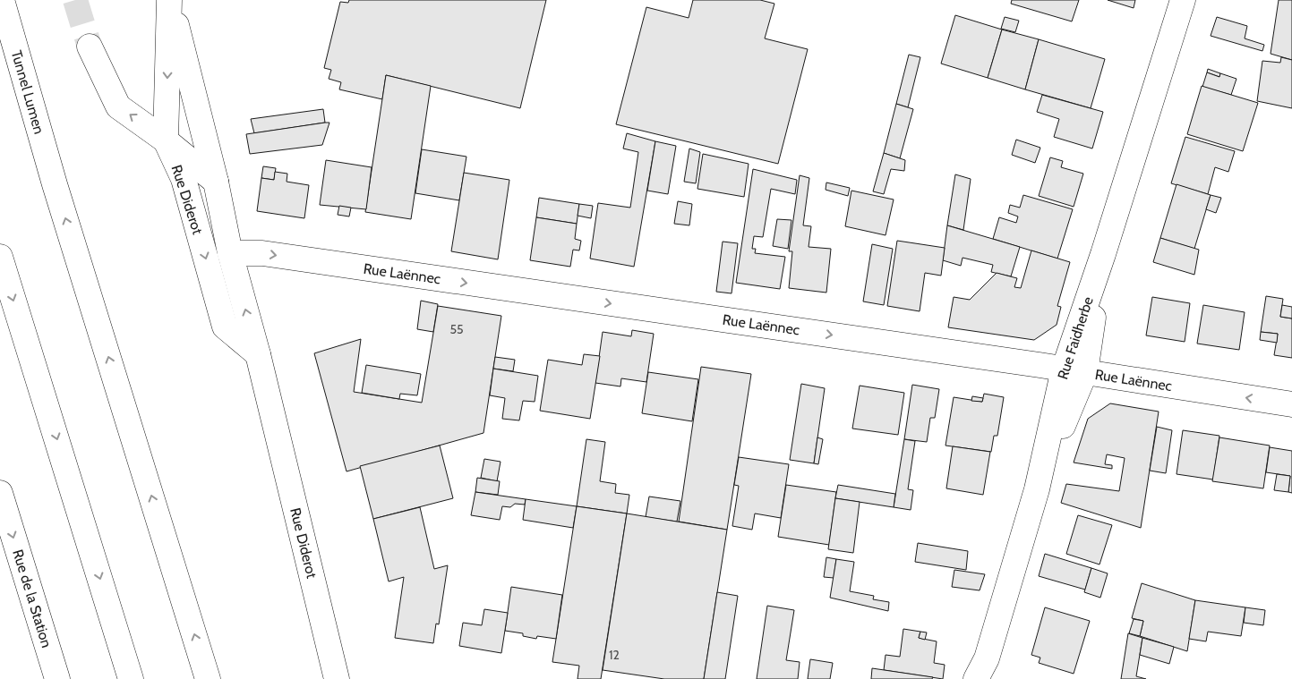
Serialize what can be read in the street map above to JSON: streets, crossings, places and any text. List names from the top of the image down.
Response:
{
  "streets": {
    "main road": [
      "Tunnel Lumen",
      "Rue Diderot",
      "Rue Laënnec",
      "Rue de la Station"
    ]
  },
  "crossings": [
    ["Rue Diderot", "Rue Laënnec"]
  ],
  "house_numbers": ["55", "12"]
}
